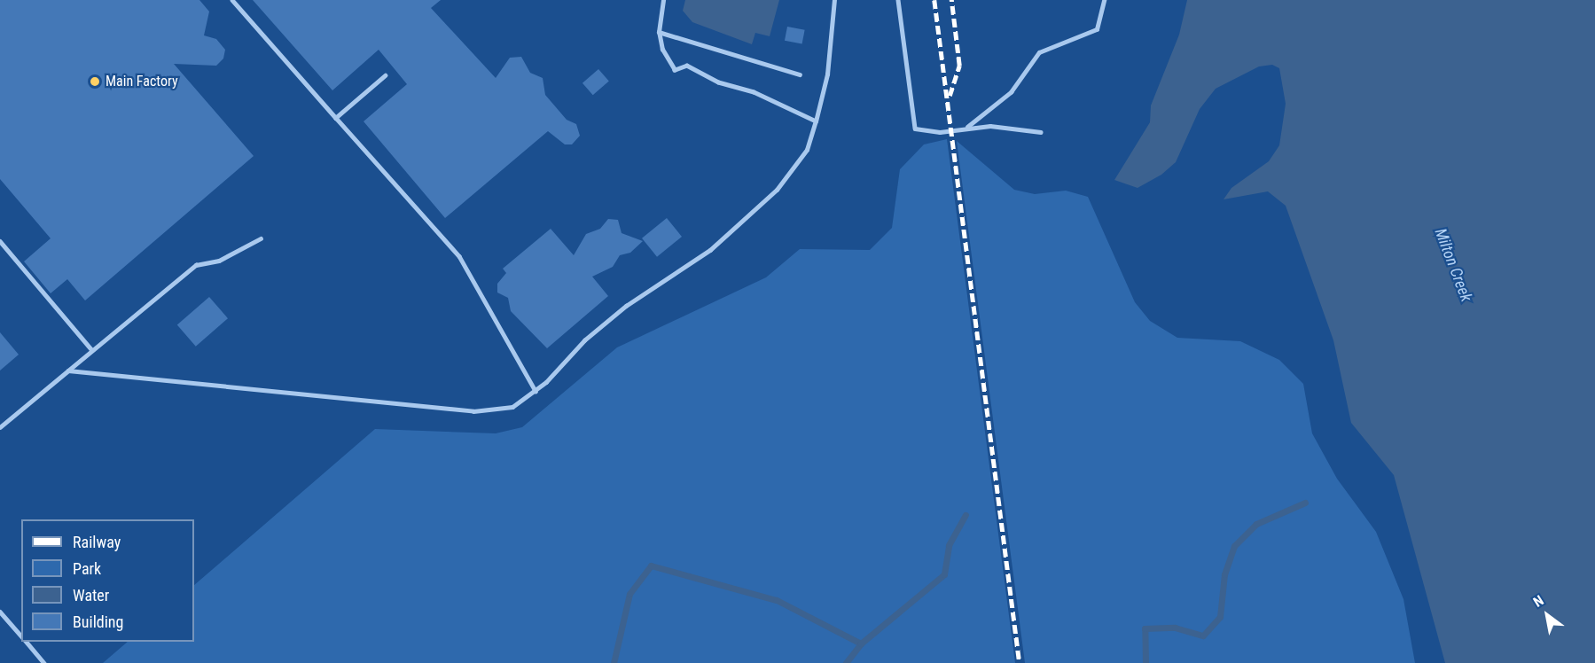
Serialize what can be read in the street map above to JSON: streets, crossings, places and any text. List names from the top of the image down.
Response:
{
  "water": ["Milton Creek"],
  "places": ["Main Factory"],
  "legend": [
    "Railway",
    "Park",
    "Water",
    "Building"
  ],
  "north": "top left"
}
